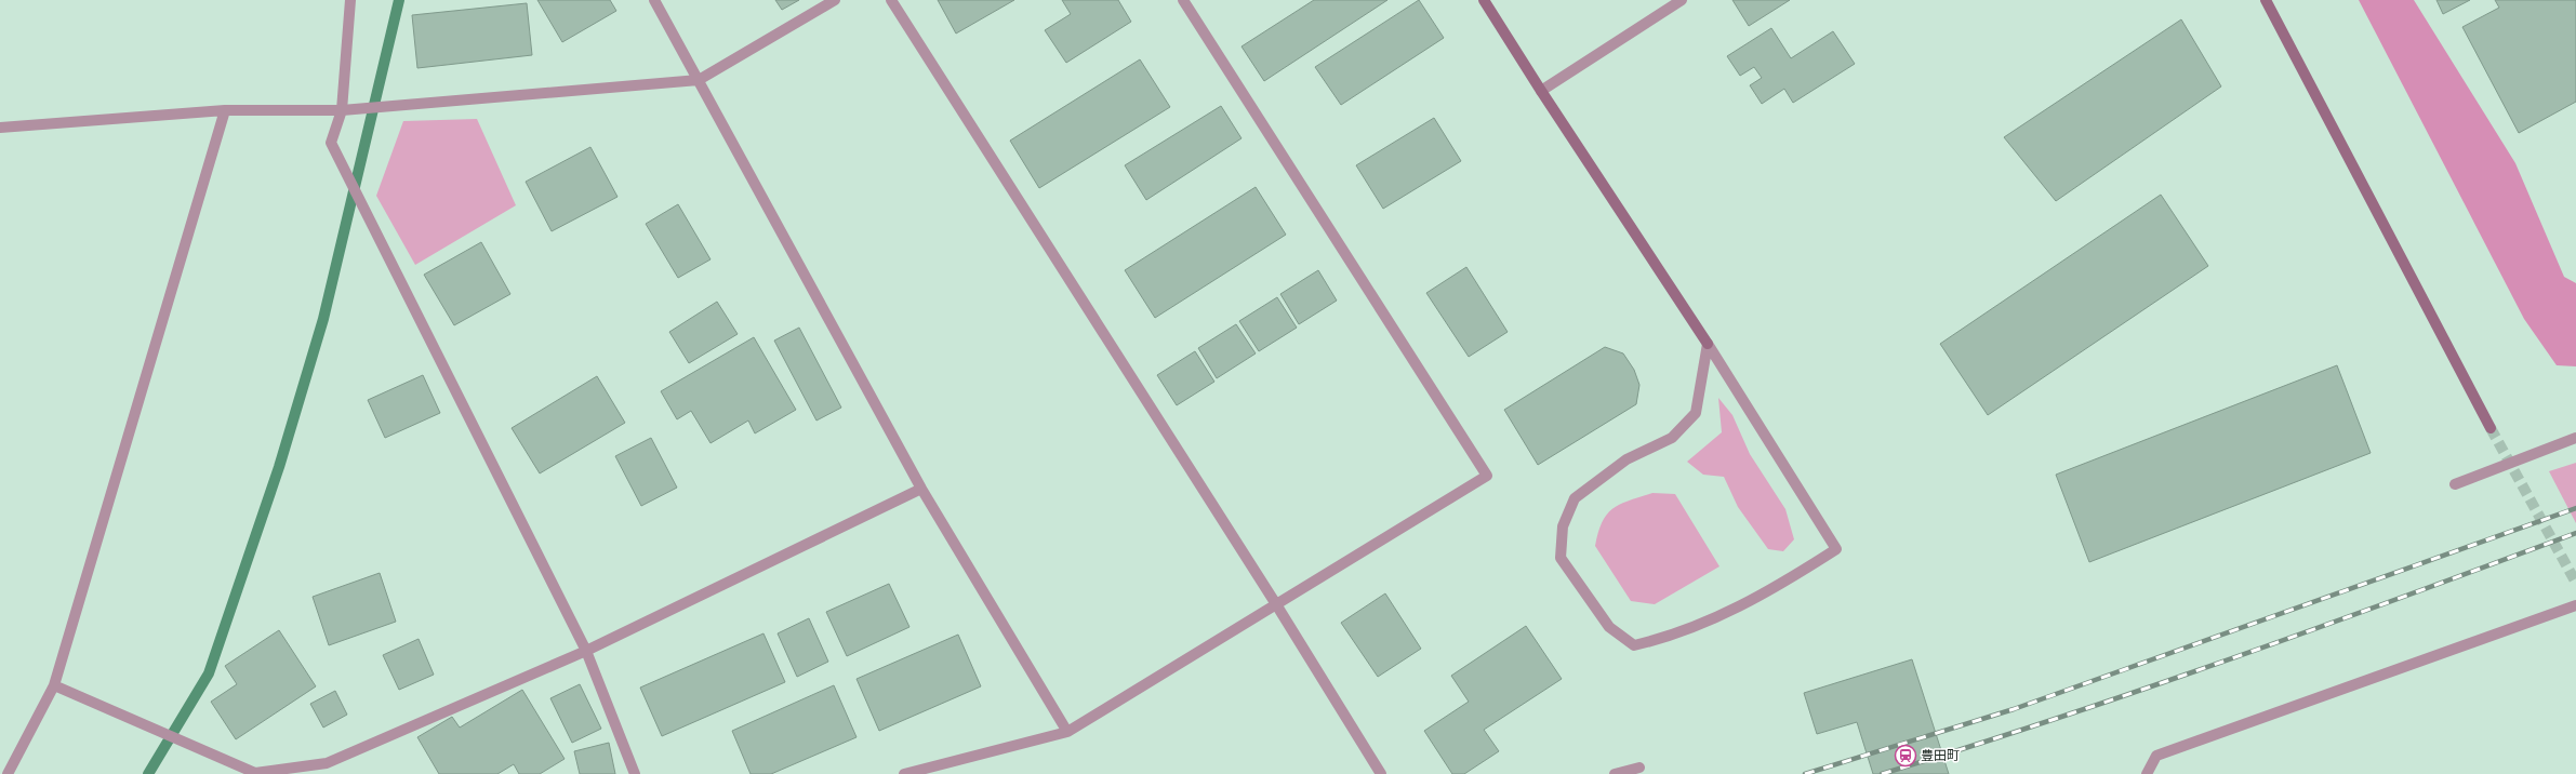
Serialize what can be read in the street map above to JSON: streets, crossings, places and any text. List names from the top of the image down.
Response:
{
  "places": {
    "station": ["豊田町"]
  }
}
